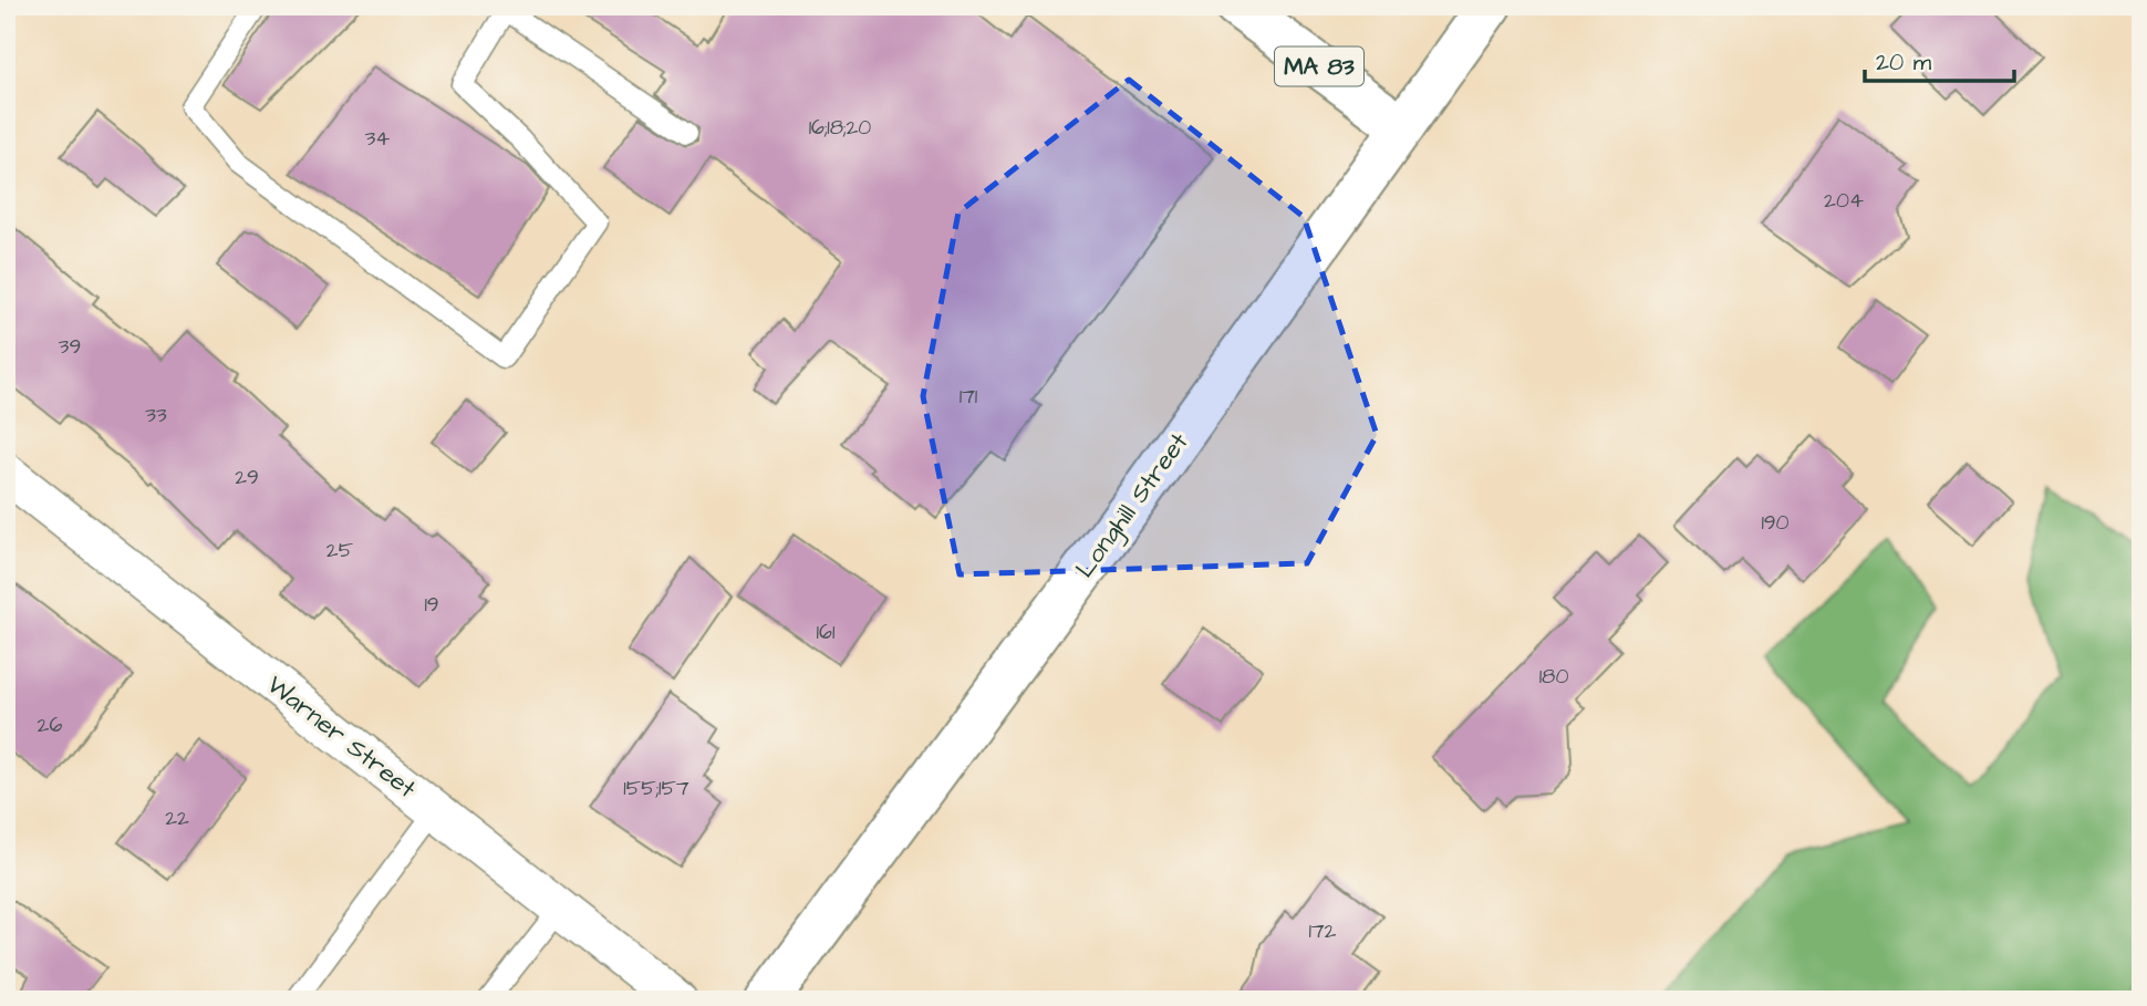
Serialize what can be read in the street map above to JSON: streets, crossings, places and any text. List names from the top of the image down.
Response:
{
  "streets": {
    "main road": ["MA 83", "Longhill Street"],
    "street": ["Warner Street"]
  },
  "crossings": [
    ["MA 83", "Longhill Street"]
  ],
  "house_numbers": [
    "16;18;20",
    "34",
    "204",
    "39",
    "171",
    "33",
    "29",
    "190",
    "25",
    "19",
    "161",
    "180",
    "26",
    "155;157",
    "22",
    "172"
  ],
  "scale_bar": "20 m"
}
